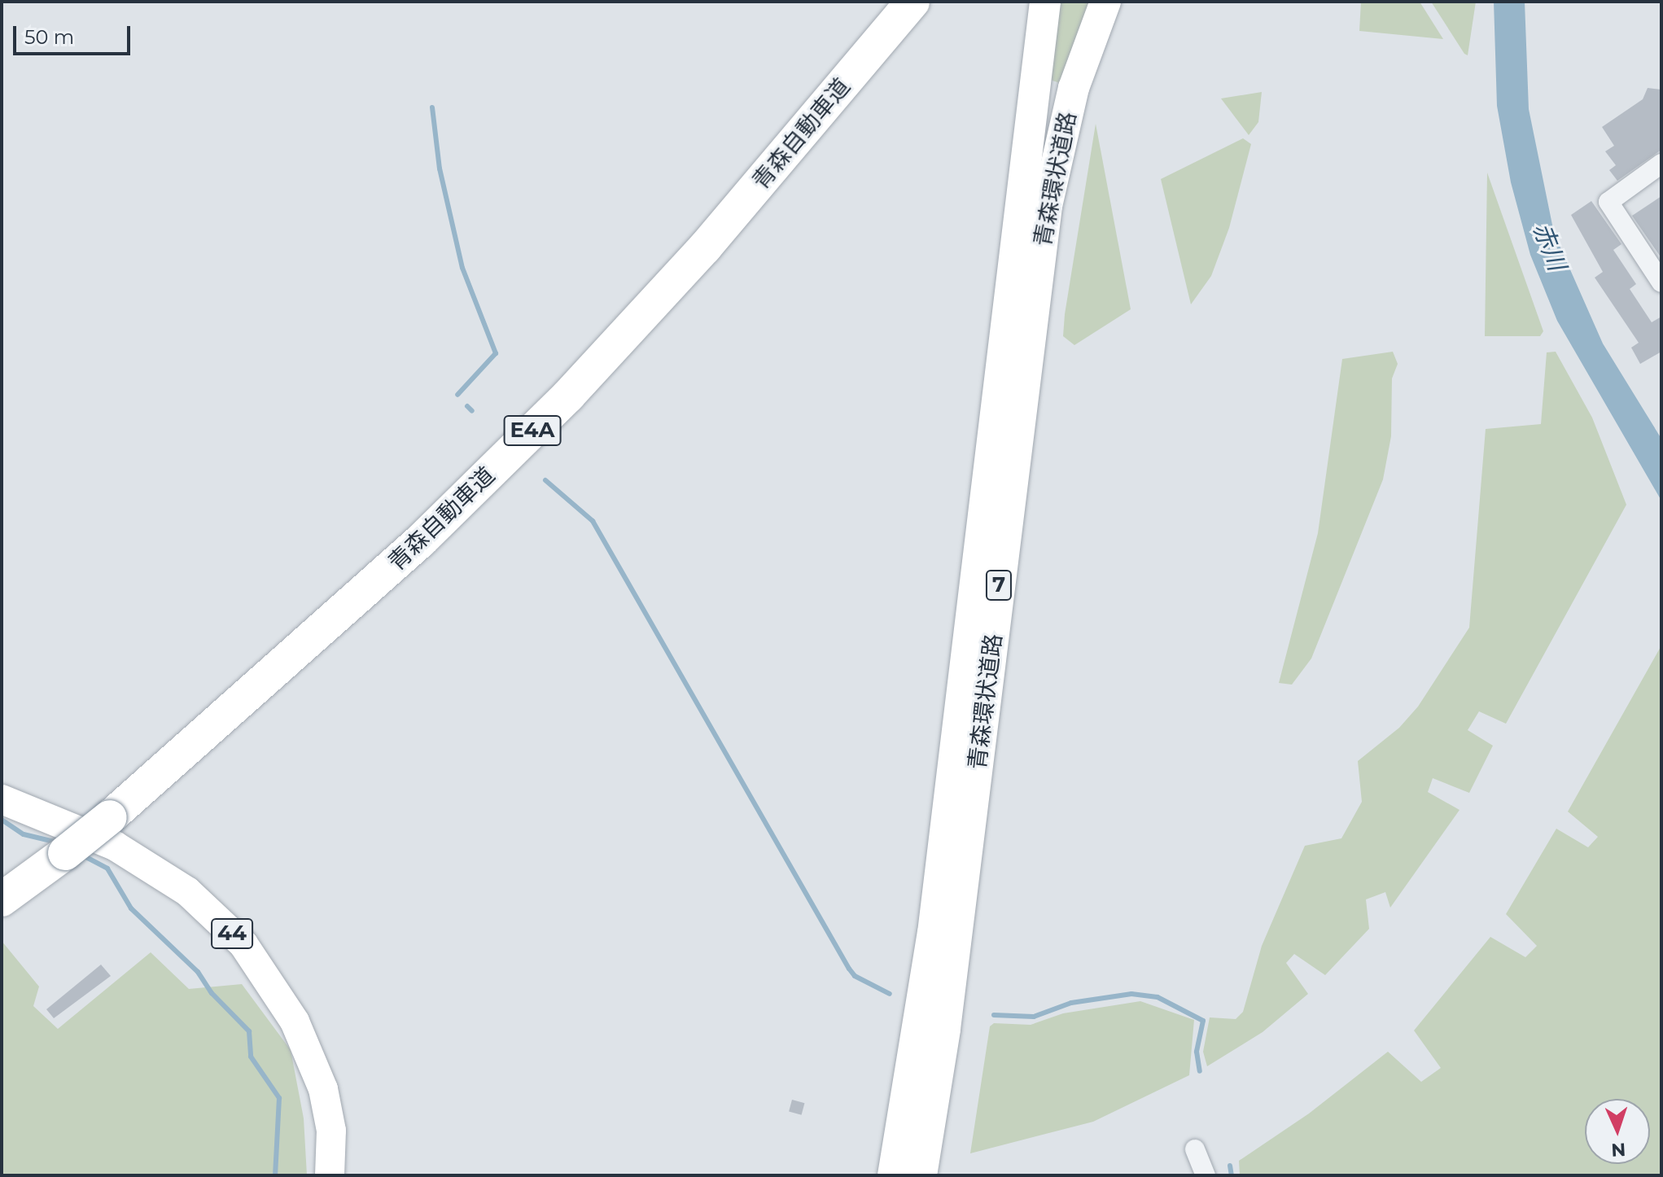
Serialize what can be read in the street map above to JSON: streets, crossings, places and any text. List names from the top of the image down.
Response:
{
  "streets": {
    "highway": [
      "青森自動車道",
      "青森環状道路",
      "E4A",
      "7"
    ],
    "main road": ["44"]
  },
  "water": ["赤川"],
  "scale_bar": "50 m",
  "north": "bottom"
}
